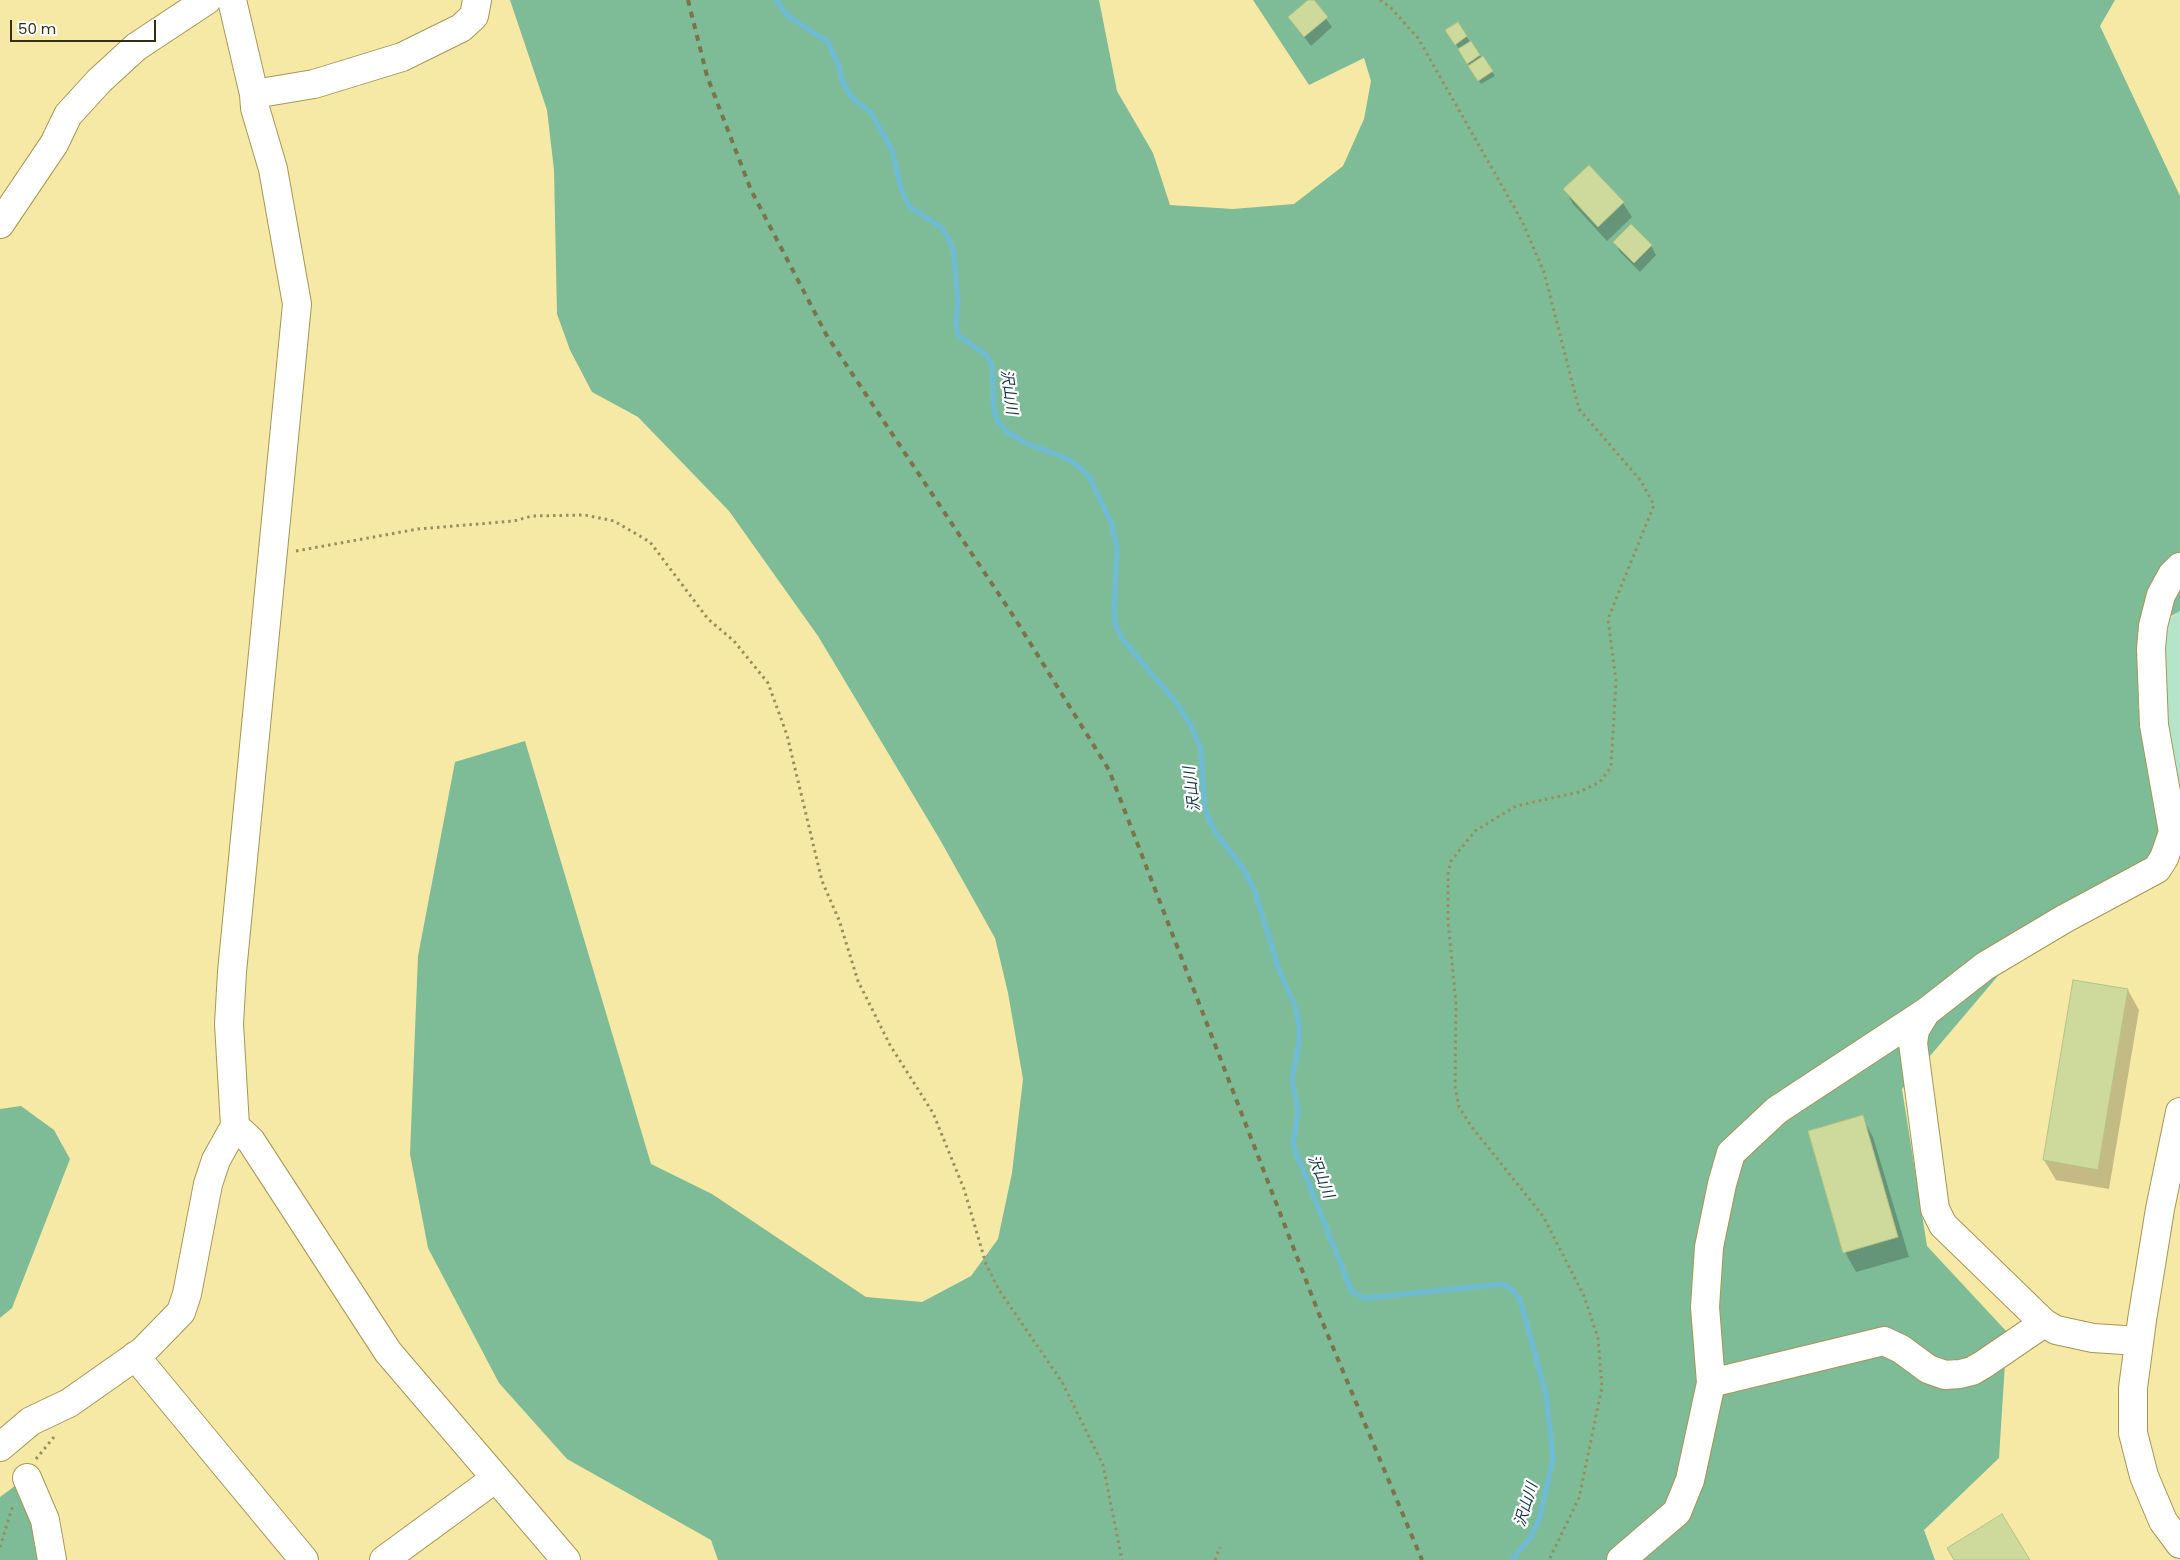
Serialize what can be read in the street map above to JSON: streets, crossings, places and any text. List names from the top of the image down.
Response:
{
  "water": ["沢山川"],
  "scale_bar": "50 m"
}
